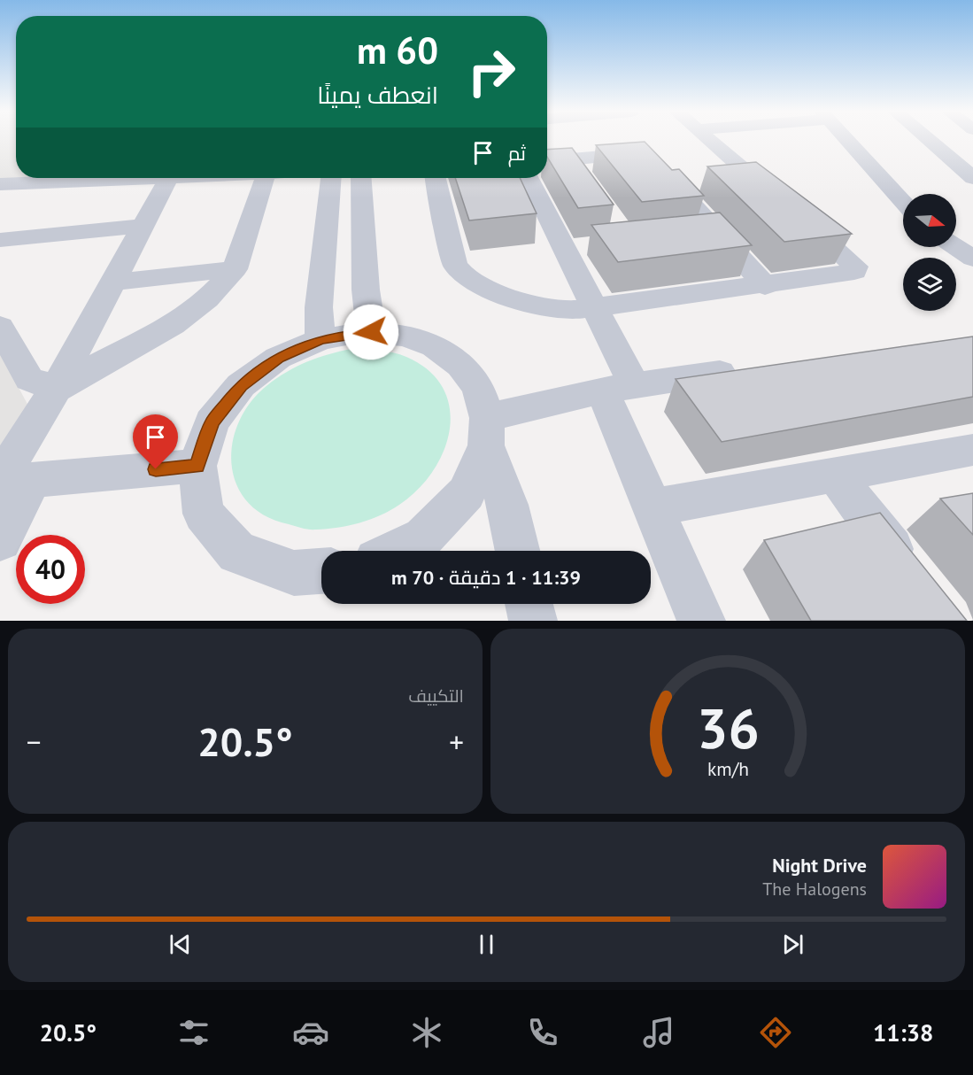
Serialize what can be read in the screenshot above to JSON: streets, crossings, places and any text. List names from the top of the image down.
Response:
{
  "north": "right",
  "page": {
    "turn": ["60 m", "انعطف يمينًا"],
    "then": "ثم",
    "limit": "40",
    "trip": "11:39 · 1 دقيقة · 70 m",
    "tile": "التكييف",
    "heat": ["−", "20.5°", "+"],
    "song": ["Night Drive", "The Halogens"],
    "tabs": ["11:38", "20.5°"],
    "gauge": ["36", "km/h"]
  }
}
